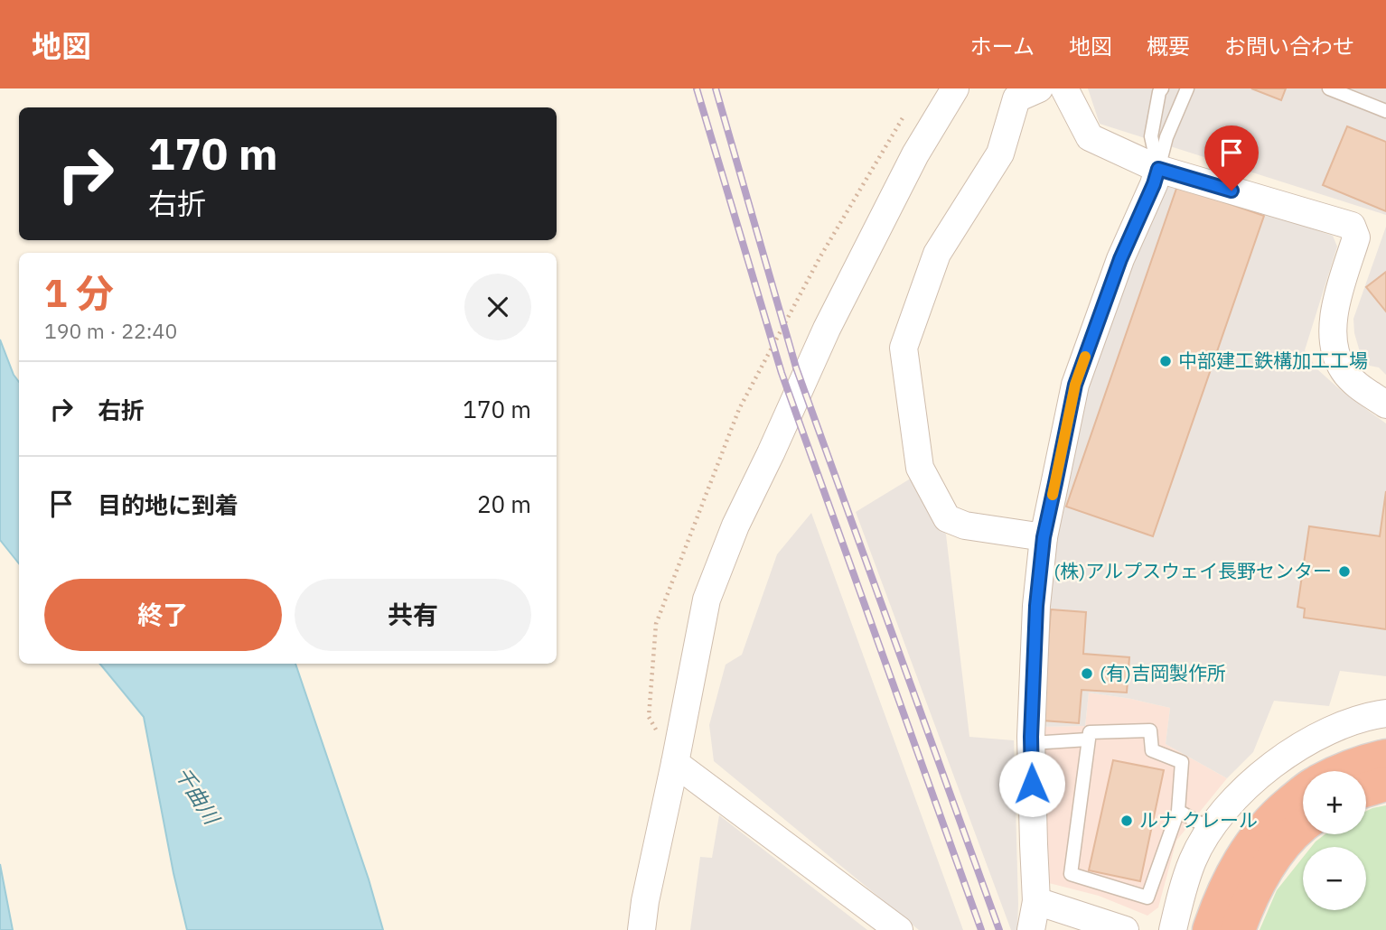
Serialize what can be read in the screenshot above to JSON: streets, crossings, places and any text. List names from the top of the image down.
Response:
{
  "water": ["千曲川"],
  "places": [
    "中部建工鉄構加工工場",
    "(株)アルプスウェイ長野センター",
    "(有)吉岡製作所",
    "ルナ クレール"
  ],
  "page": {
    "header": "地図",
    "nav": [
      "ホーム",
      "地図",
      "概要",
      "お問い合わせ"
    ],
    "turn": ["170 m", "右折"],
    "heading": ["1 分", "190 m · 22:40"],
    "list": [
      {
        "name": "右折",
        "value": "170 m"
      },
      {
        "name": "目的地に到着",
        "value": "20 m"
      }
    ],
    "buttons": ["終了", "共有"],
    "map_buttons": ["+", "−"]
  }
}
